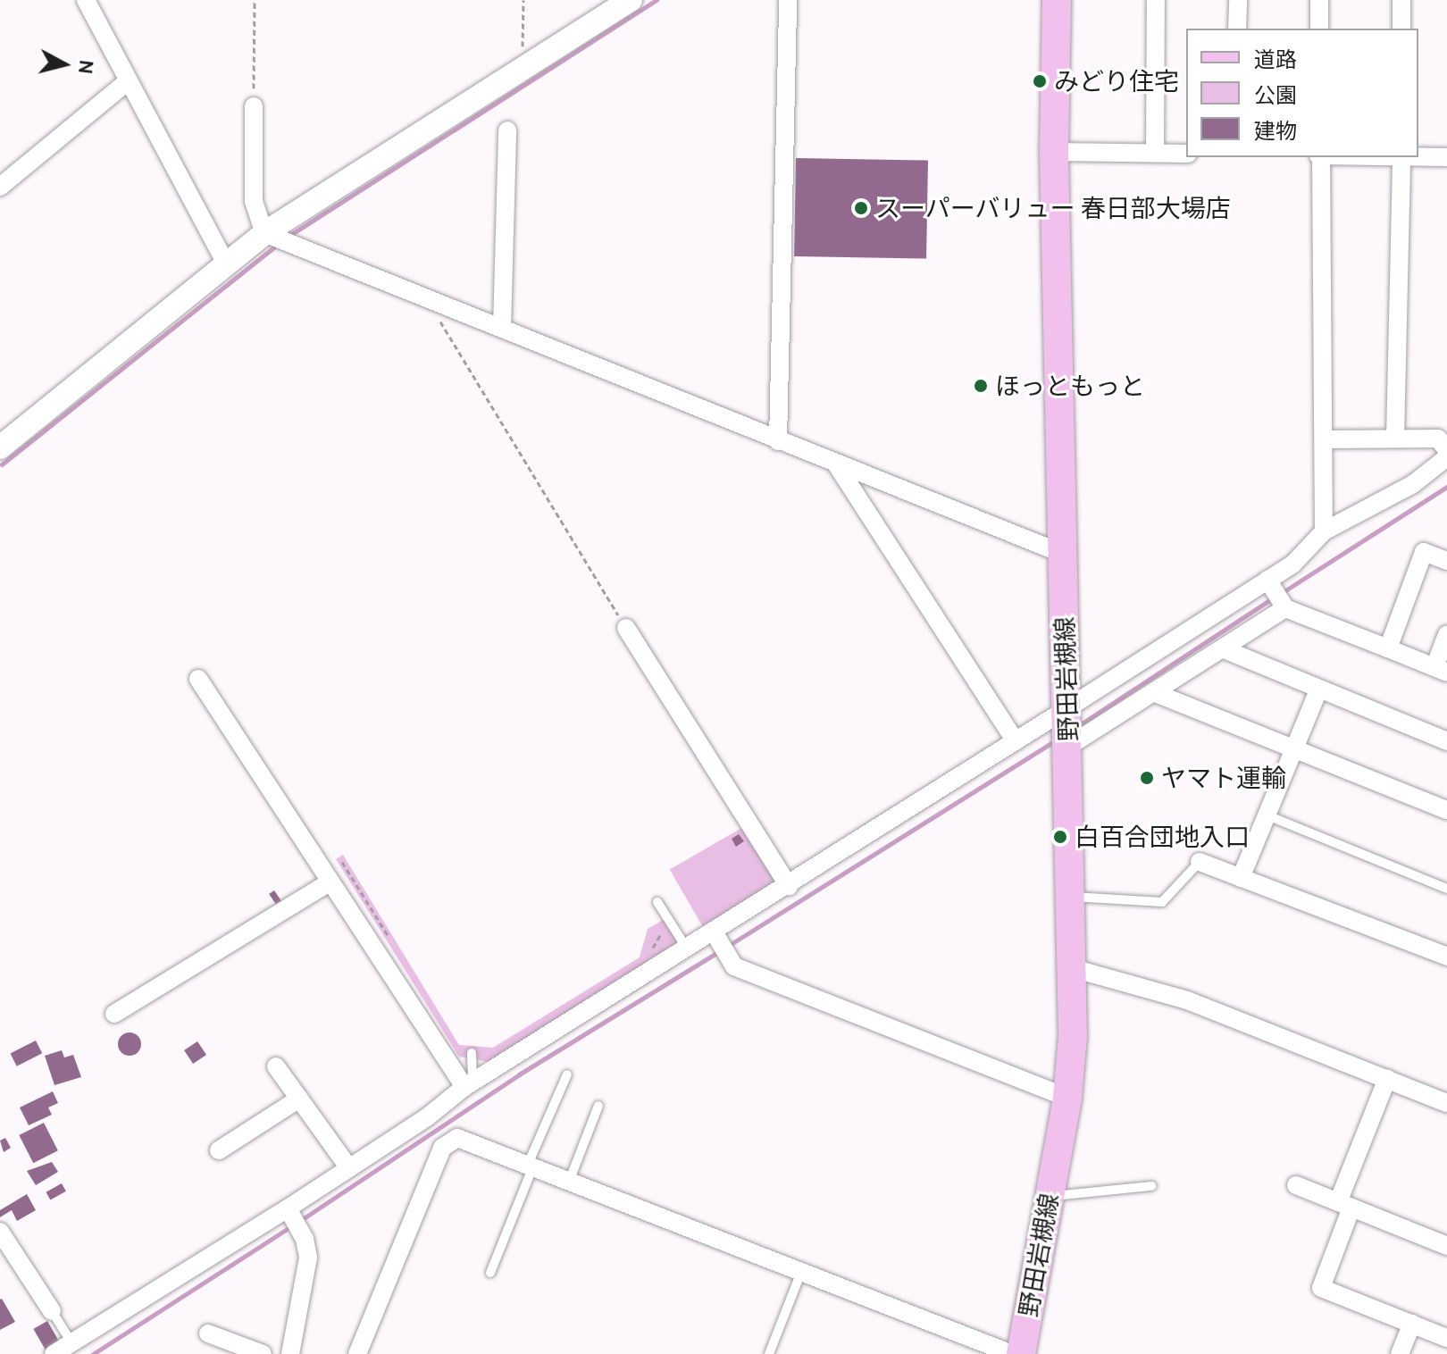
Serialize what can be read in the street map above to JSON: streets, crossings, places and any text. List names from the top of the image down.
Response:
{
  "streets": {
    "main road": ["野田岩槻線"]
  },
  "places": [
    "みどり住宅",
    "スーパーバリュー 春日部大場店",
    "ほっともっと",
    "ヤマト運輸",
    "白百合団地入口"
  ],
  "legend": ["道路", "公園", "建物"],
  "north": "right"
}
